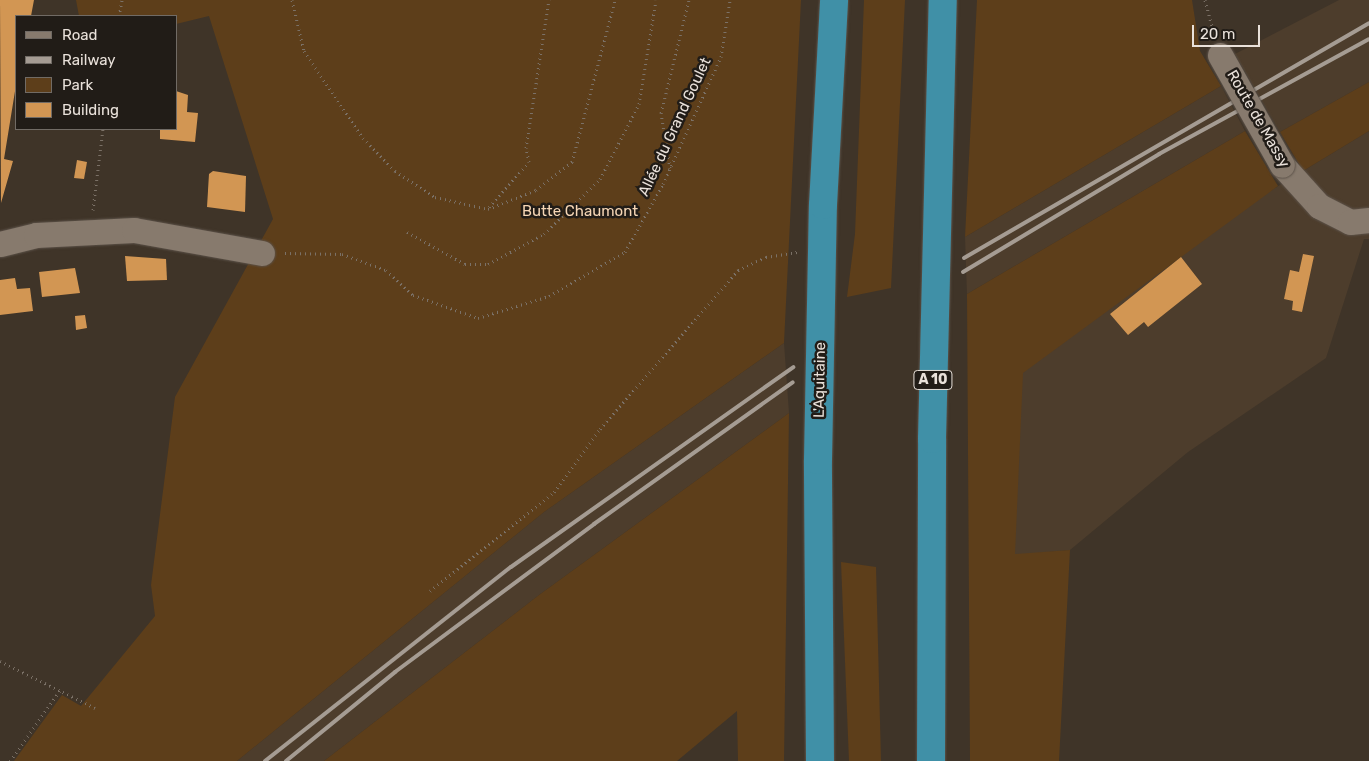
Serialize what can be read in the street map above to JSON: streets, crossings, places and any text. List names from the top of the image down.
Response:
{
  "streets": {
    "highway": ["L'Aquitaine", "A 10"],
    "street": ["Route de Massy"],
    "path": ["Allée du Grand Goulet"]
  },
  "parks": ["Butte Chaumont"],
  "legend": [
    "Road",
    "Railway",
    "Park",
    "Building"
  ],
  "scale_bar": "20 m"
}
